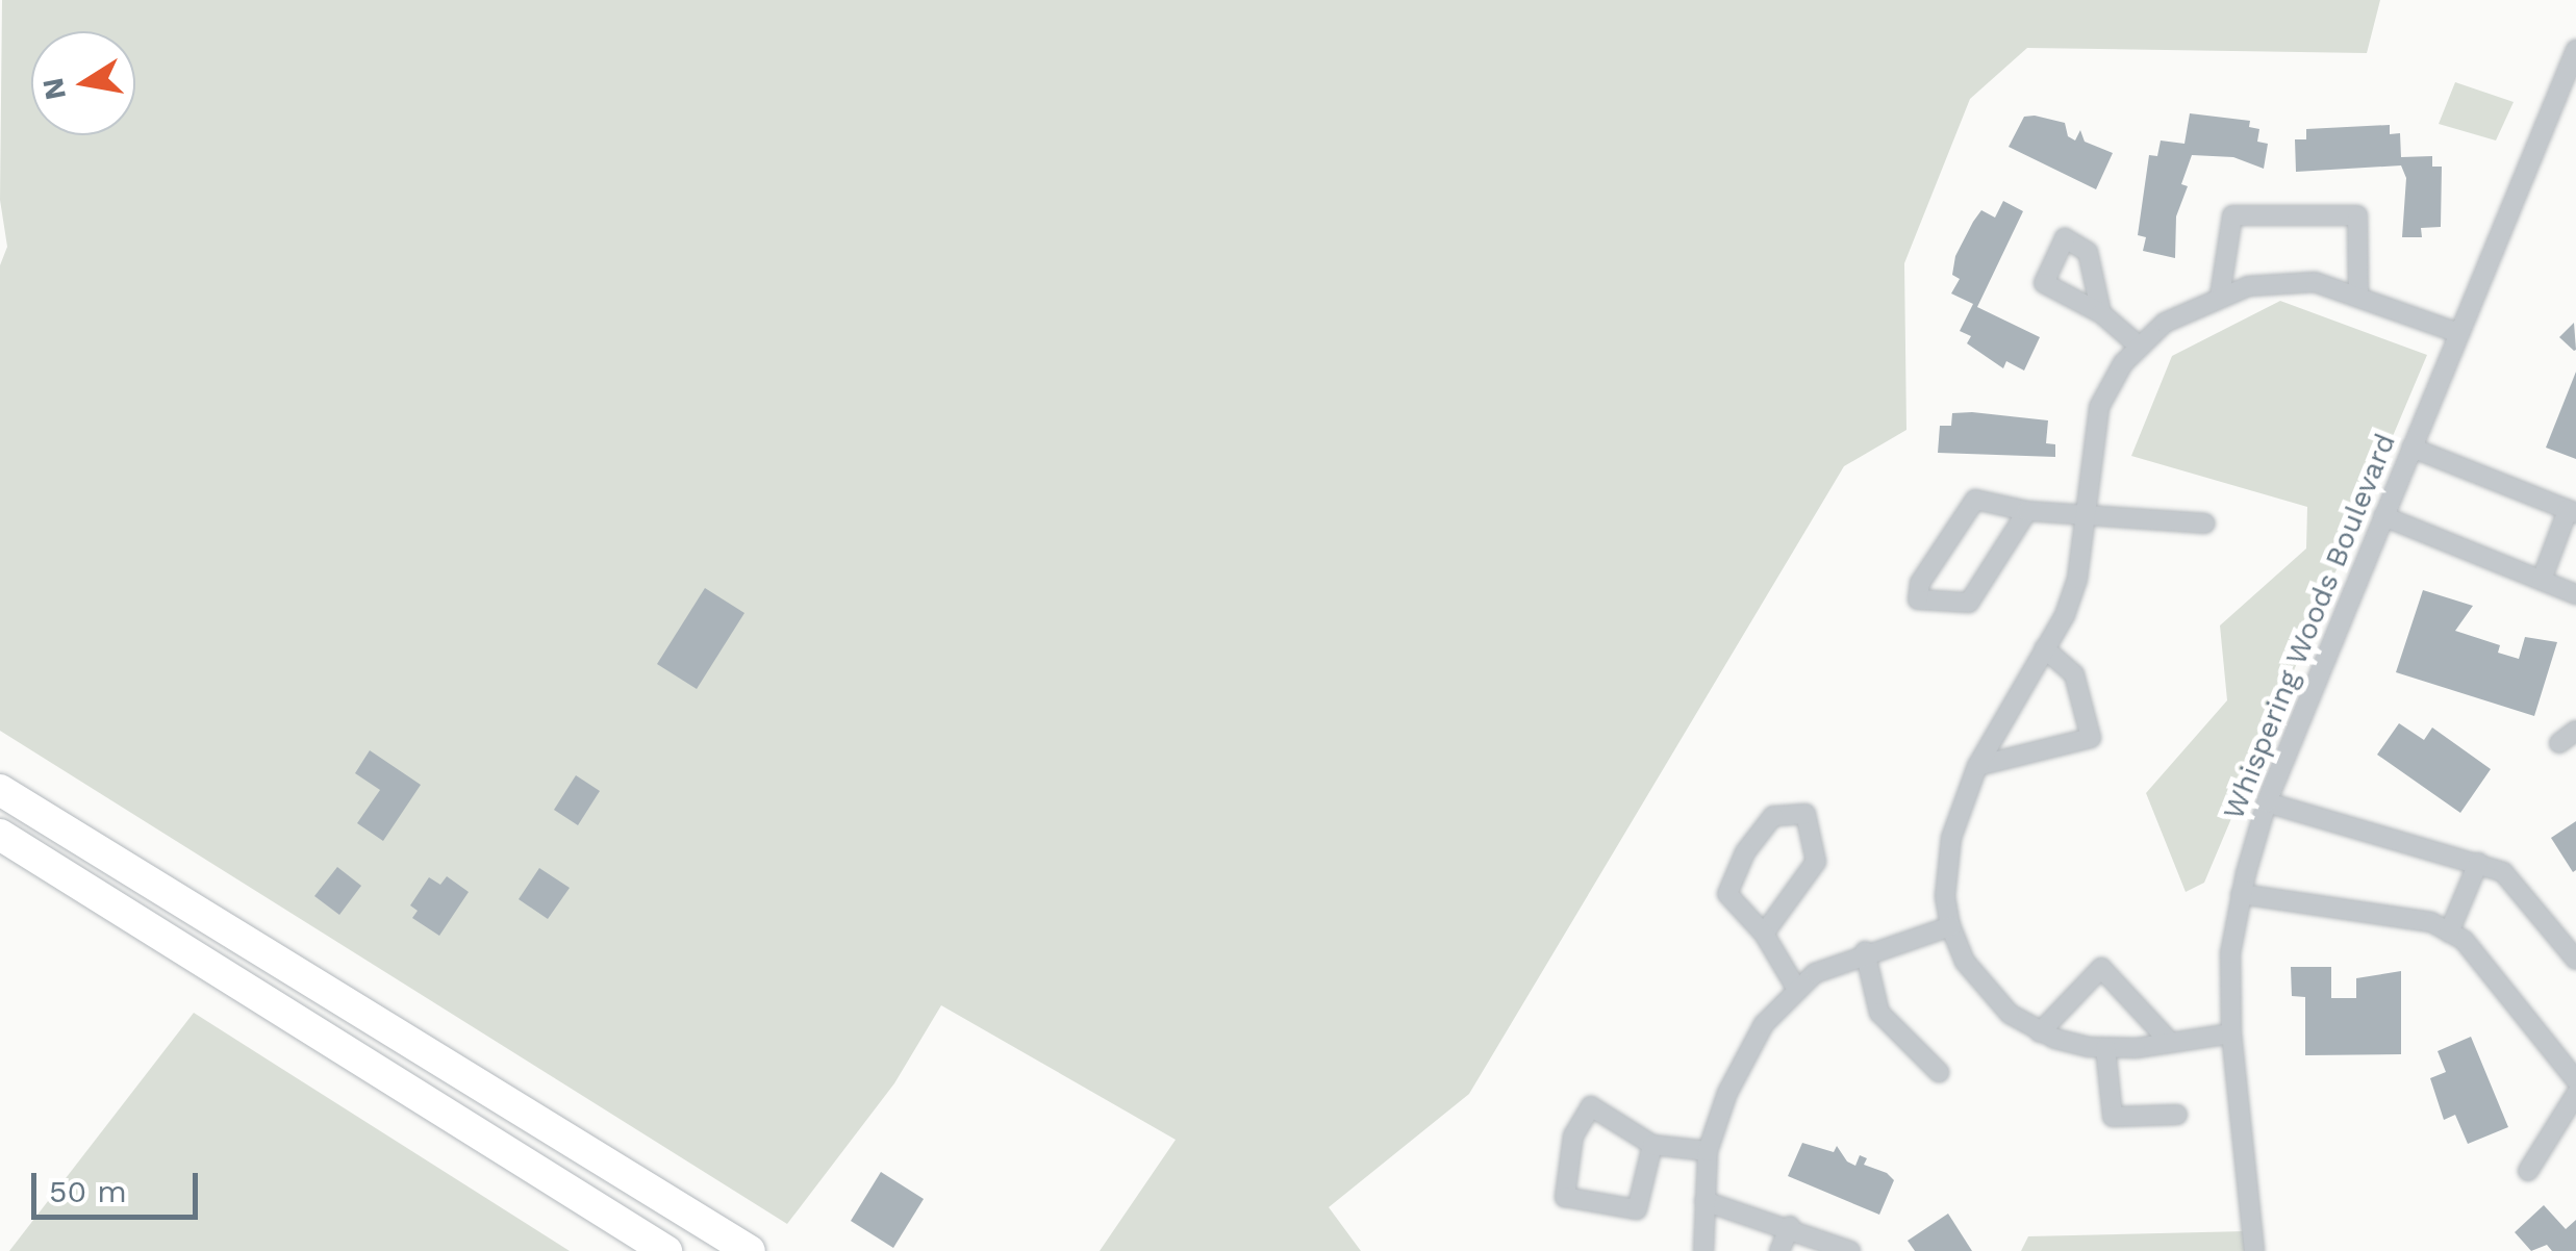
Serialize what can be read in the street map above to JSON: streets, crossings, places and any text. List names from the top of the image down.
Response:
{
  "streets": {
    "street": ["Whispering Woods Boulevard"]
  },
  "scale_bar": "50 m",
  "north": "left"
}
